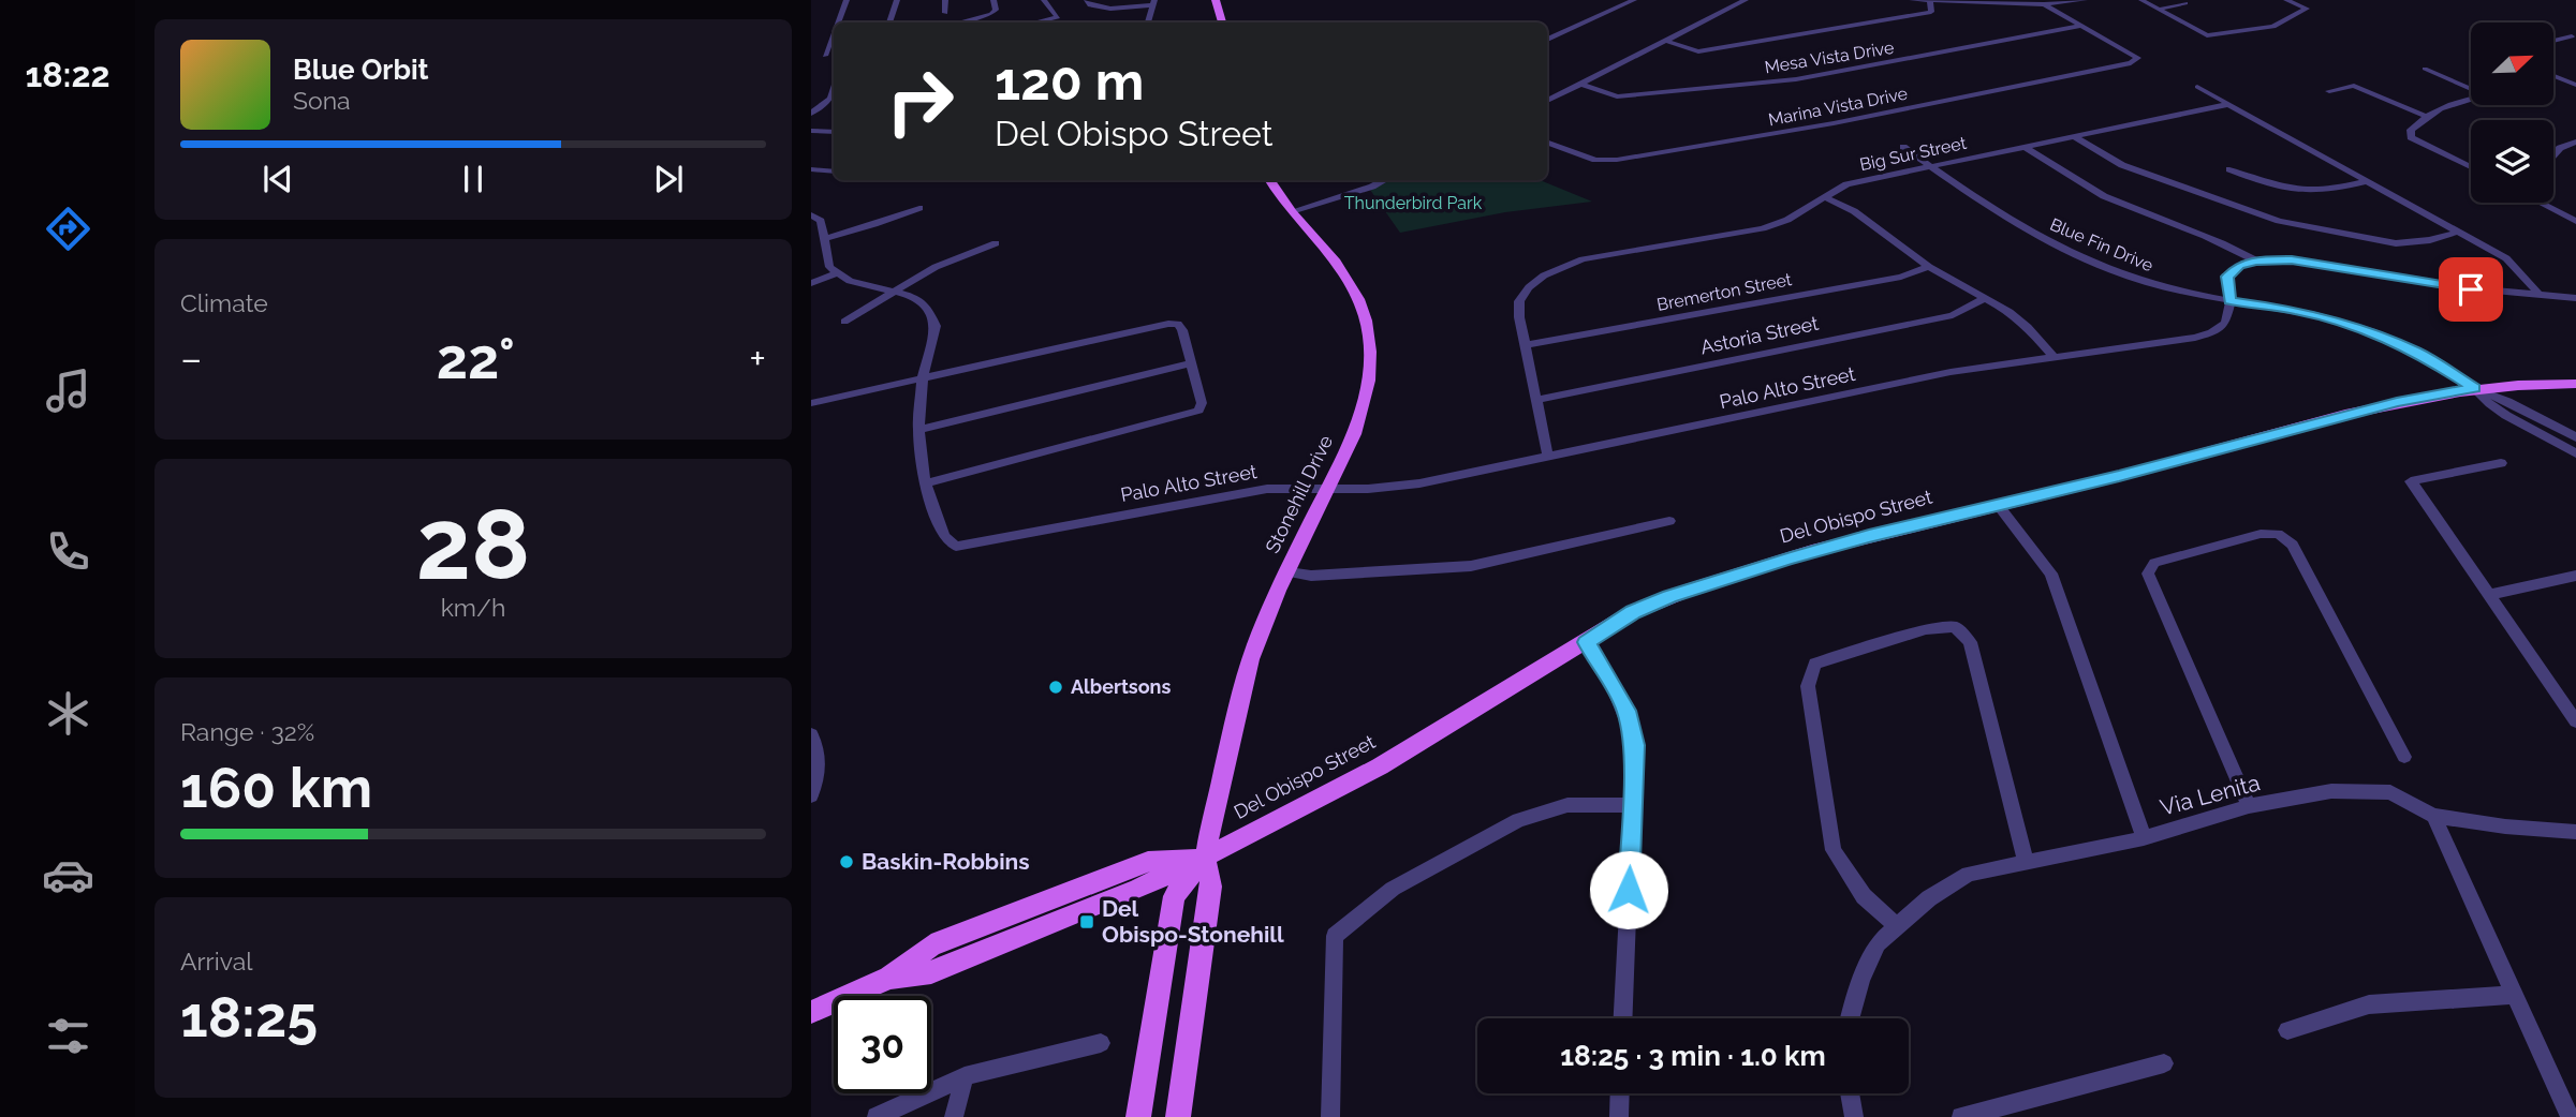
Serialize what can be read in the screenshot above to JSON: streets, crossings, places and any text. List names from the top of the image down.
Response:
{
  "streets": {
    "main road": ["Stonehill Drive", "Del Obispo Street"],
    "street": [
      "Mesa Vista Drive",
      "Marina Vista Drive",
      "Big Sur Street",
      "Blue Fin Drive",
      "Bremerton Street",
      "Astoria Street",
      "Palo Alto Street",
      "Via Lenita"
    ]
  },
  "crossings": [
    ["Mesa Vista Drive", "Marina Vista Drive"],
    ["Big Sur Street", "Blue Fin Drive"],
    ["Big Sur Street", "Bremerton Street"],
    ["Blue Fin Drive", "Palo Alto Street"],
    ["Blue Fin Drive", "Del Obispo Street"],
    ["Palo Alto Street", "Stonehill Drive"],
    ["Stonehill Drive", "Del Obispo Street"]
  ],
  "parks": ["Thunderbird Park"],
  "places": {
    "other": ["Albertsons", "Baskin-Robbins"],
    "transit": ["Del Obispo-Stonehill"]
  },
  "north": "top right",
  "page": {
    "tabs": "18:22",
    "turn": ["120 m", "Del Obispo Street"],
    "song": ["Blue Orbit", "Sona"],
    "tile": [
      "Climate",
      ["28", "km/h"],
      ["Range · 32%", "160 km"],
      ["Arrival", "18:25"]
    ],
    "heat": ["−", "22°", "+"],
    "limit": "30",
    "trip": "18:25 · 3 min · 1.0 km"
  }
}
